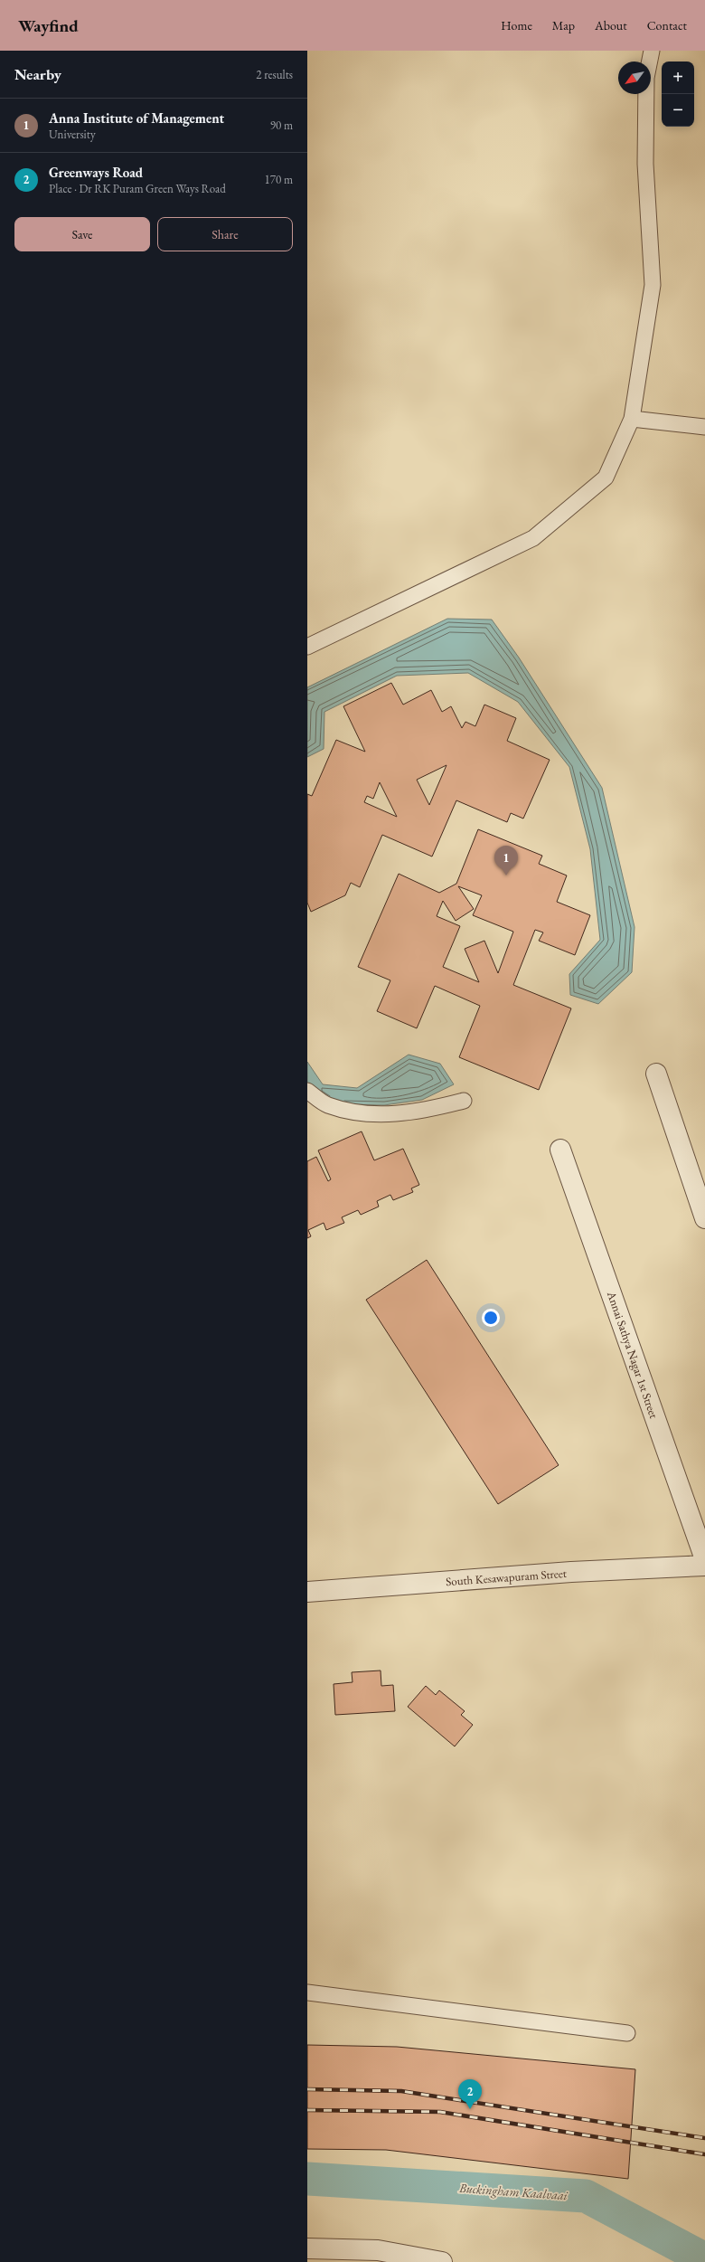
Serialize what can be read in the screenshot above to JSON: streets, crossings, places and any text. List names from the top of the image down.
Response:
{
  "streets": {
    "street": ["Annai Sathya Nagar 1st Street", "South Kesawapuram Street"]
  },
  "water": ["Buckingham Kaalvaai"],
  "north": "bottom left",
  "page": {
    "header": "Wayfind",
    "nav": [
      "Home",
      "Map",
      "About",
      "Contact"
    ],
    "heading": ["Nearby", "2 results"],
    "map_buttons": ["+", "−"],
    "list": [
      {
        "mark": "1",
        "name": "Anna Institute of Management",
        "note": "University",
        "value": "90 m"
      },
      {
        "mark": "2",
        "name": "Greenways Road",
        "note": "Place · Dr RK Puram Green Ways Road",
        "value": "170 m"
      }
    ],
    "buttons": ["Save", "Share"],
    "pins": ["1", "2"]
  }
}
